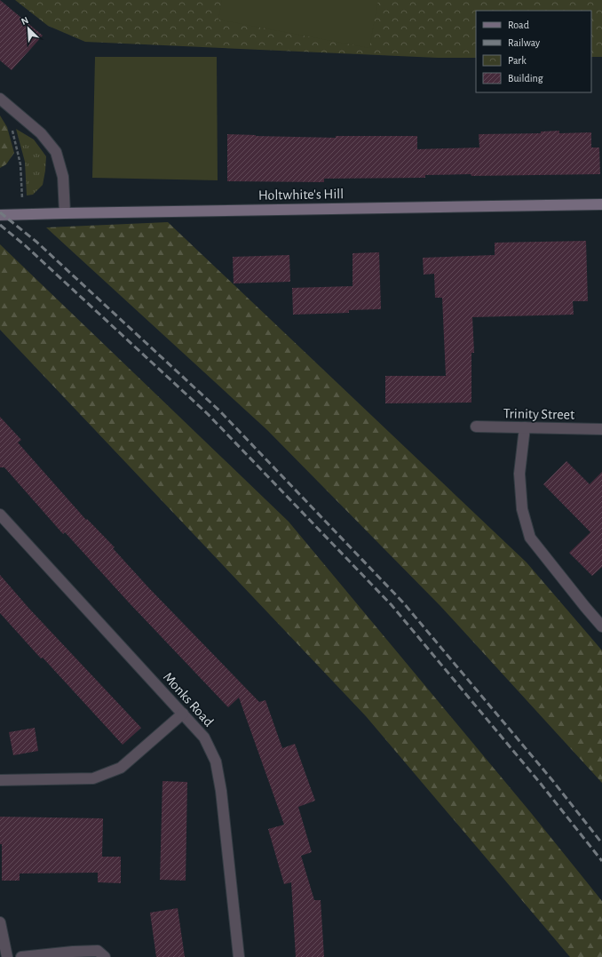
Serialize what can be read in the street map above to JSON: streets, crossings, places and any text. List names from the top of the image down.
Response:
{
  "streets": {
    "street": ["Holtwhite's Hill", "Trinity Street", "Monks Road"]
  },
  "legend": [
    "Road",
    "Railway",
    "Park",
    "Building"
  ],
  "north": "top left"
}
